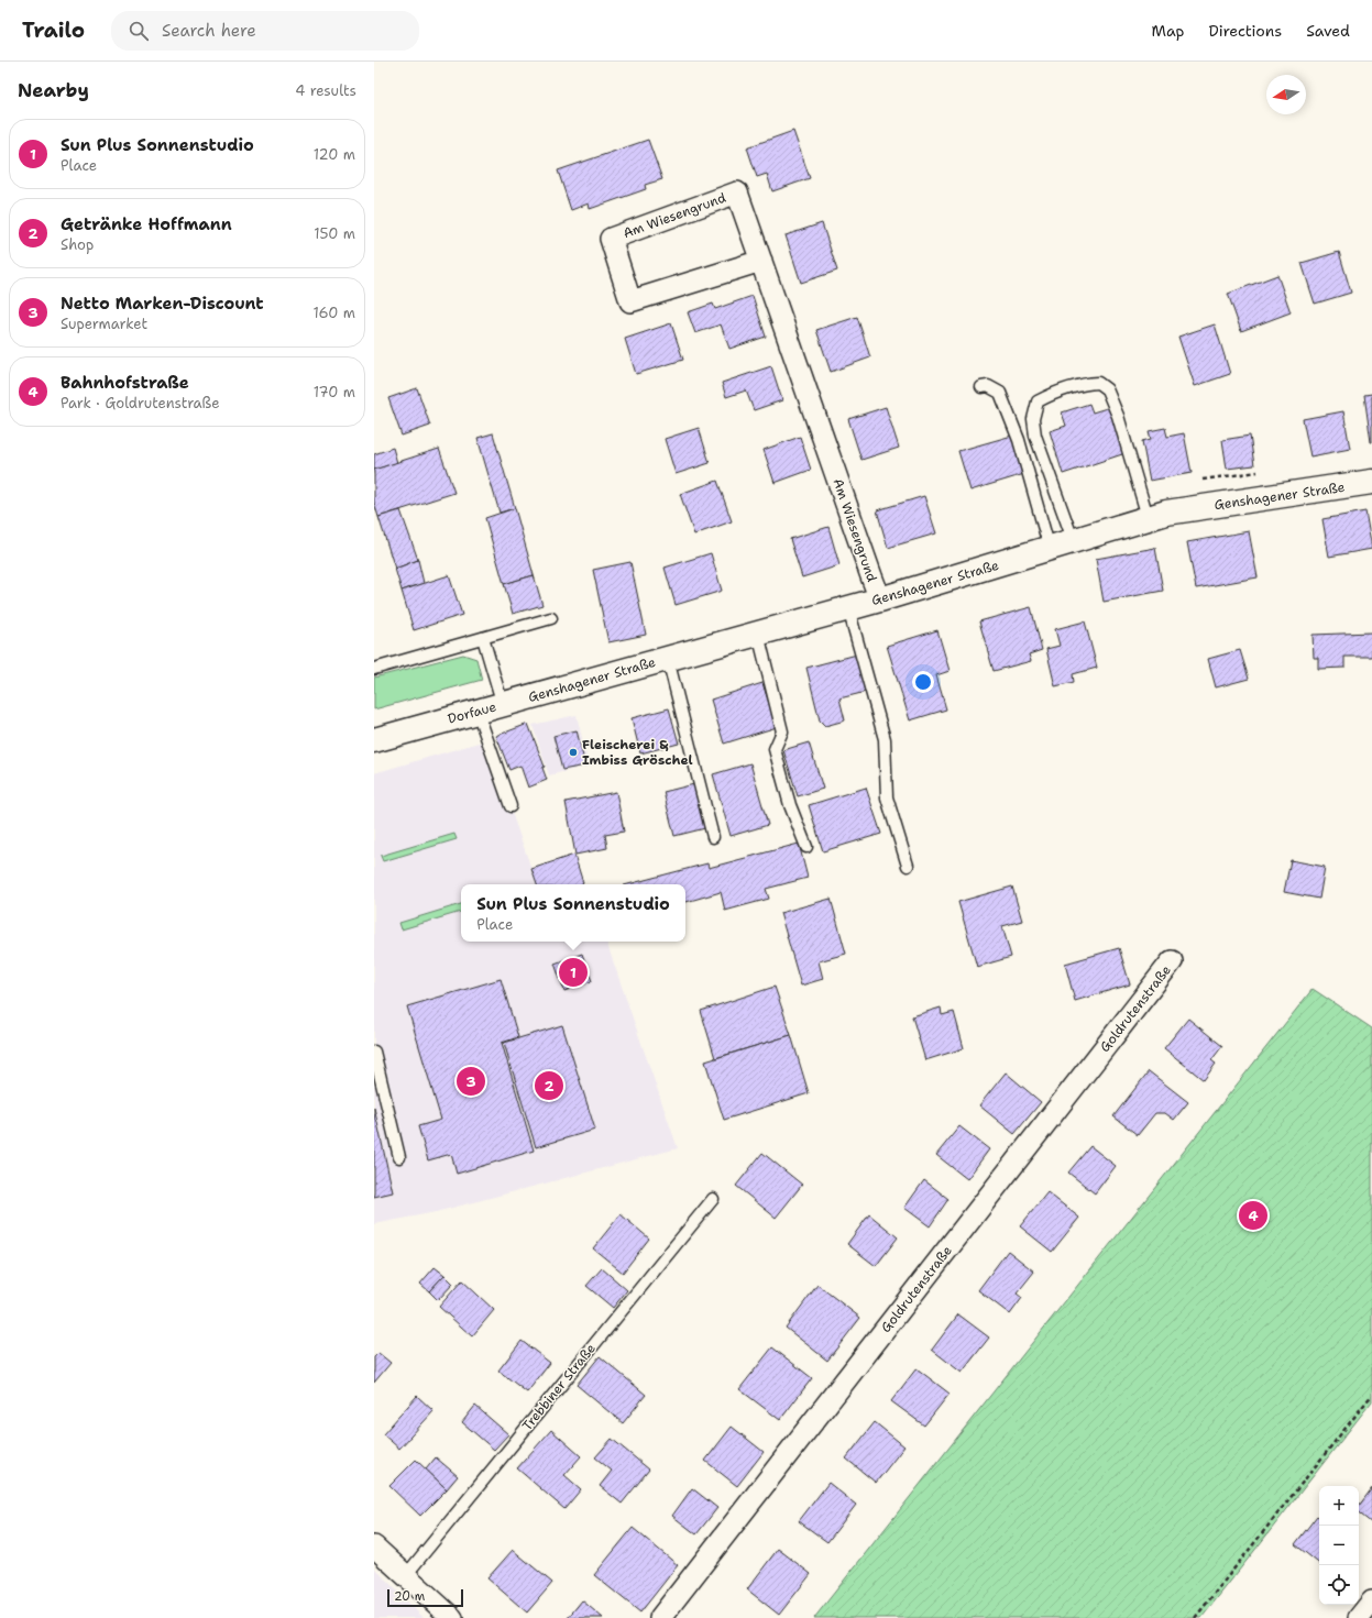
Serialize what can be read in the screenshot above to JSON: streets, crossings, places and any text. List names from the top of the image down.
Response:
{
  "streets": {
    "street": [
      "Am Wiesengrund",
      "Genshagener Straße",
      "Dorfaue",
      "Goldrutenstraße"
    ],
    "lane": ["Trebbiner Straße"]
  },
  "crossings": [
    ["Am Wiesengrund", "Genshagener Straße"],
    ["Genshagener Straße", "Dorfaue"]
  ],
  "places": ["Fleischerei & Imbiss Gröschel"],
  "scale_bar": "20 m",
  "north": "left",
  "page": {
    "header": "Trailo",
    "search": "Search here",
    "nav": ["Map", "Directions", "Saved"],
    "heading": ["Nearby", "4 results"],
    "list": [
      {
        "mark": "1",
        "name": "Sun Plus Sonnenstudio",
        "note": "Place",
        "value": "120 m"
      },
      {
        "mark": "2",
        "name": "Getränke Hoffmann",
        "note": "Shop",
        "value": "150 m"
      },
      {
        "mark": "3",
        "name": "Netto Marken-Discount",
        "note": "Supermarket",
        "value": "160 m"
      },
      {
        "mark": "4",
        "name": "Bahnhofstraße",
        "note": "Park · Goldrutenstraße",
        "value": "170 m"
      }
    ],
    "popup": ["Sun Plus Sonnenstudio", "Place"],
    "pins": [
      "1",
      "3",
      "2",
      "4"
    ],
    "map_buttons": ["+", "−"],
    "scale": "20 m"
  }
}
